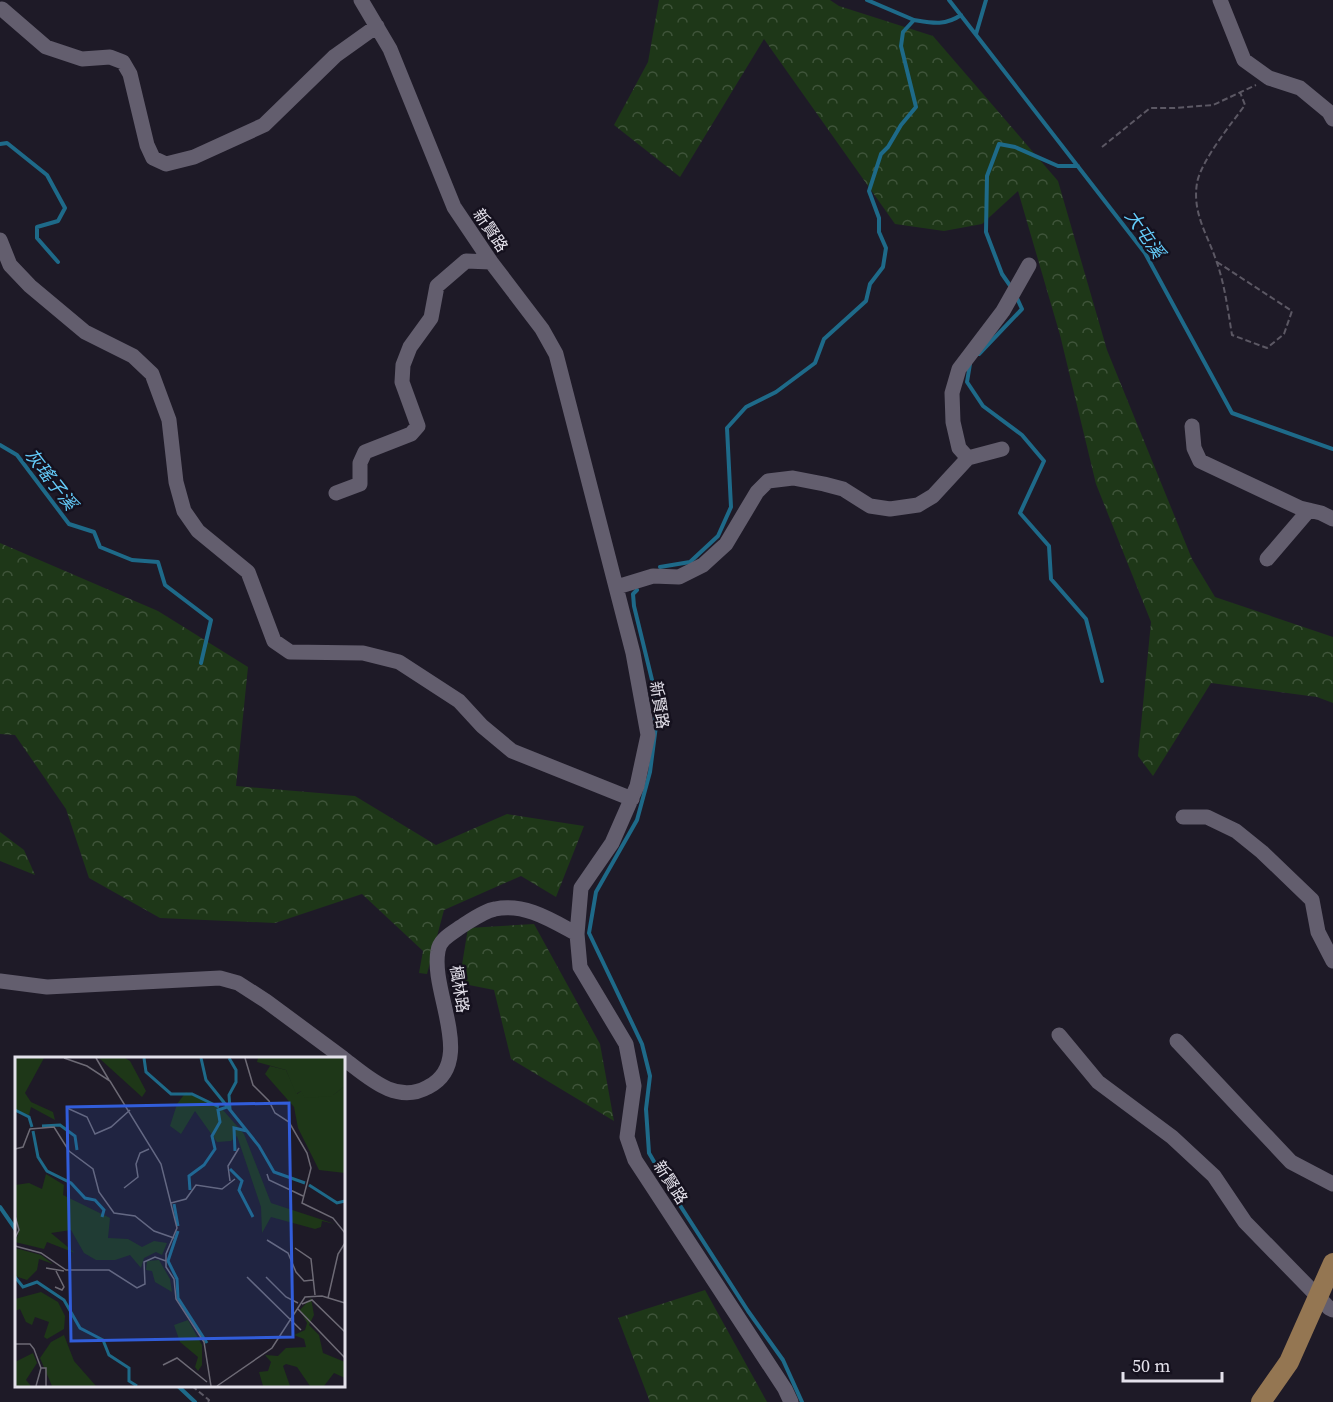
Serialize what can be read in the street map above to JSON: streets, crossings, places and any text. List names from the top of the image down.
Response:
{
  "streets": {
    "street": ["新賢路", "楓林路"]
  },
  "crossings": [
    ["新賢路", "楓林路"]
  ],
  "water": ["大屯溪", "灰瑤子溪"],
  "scale_bar": "50 m"
}
